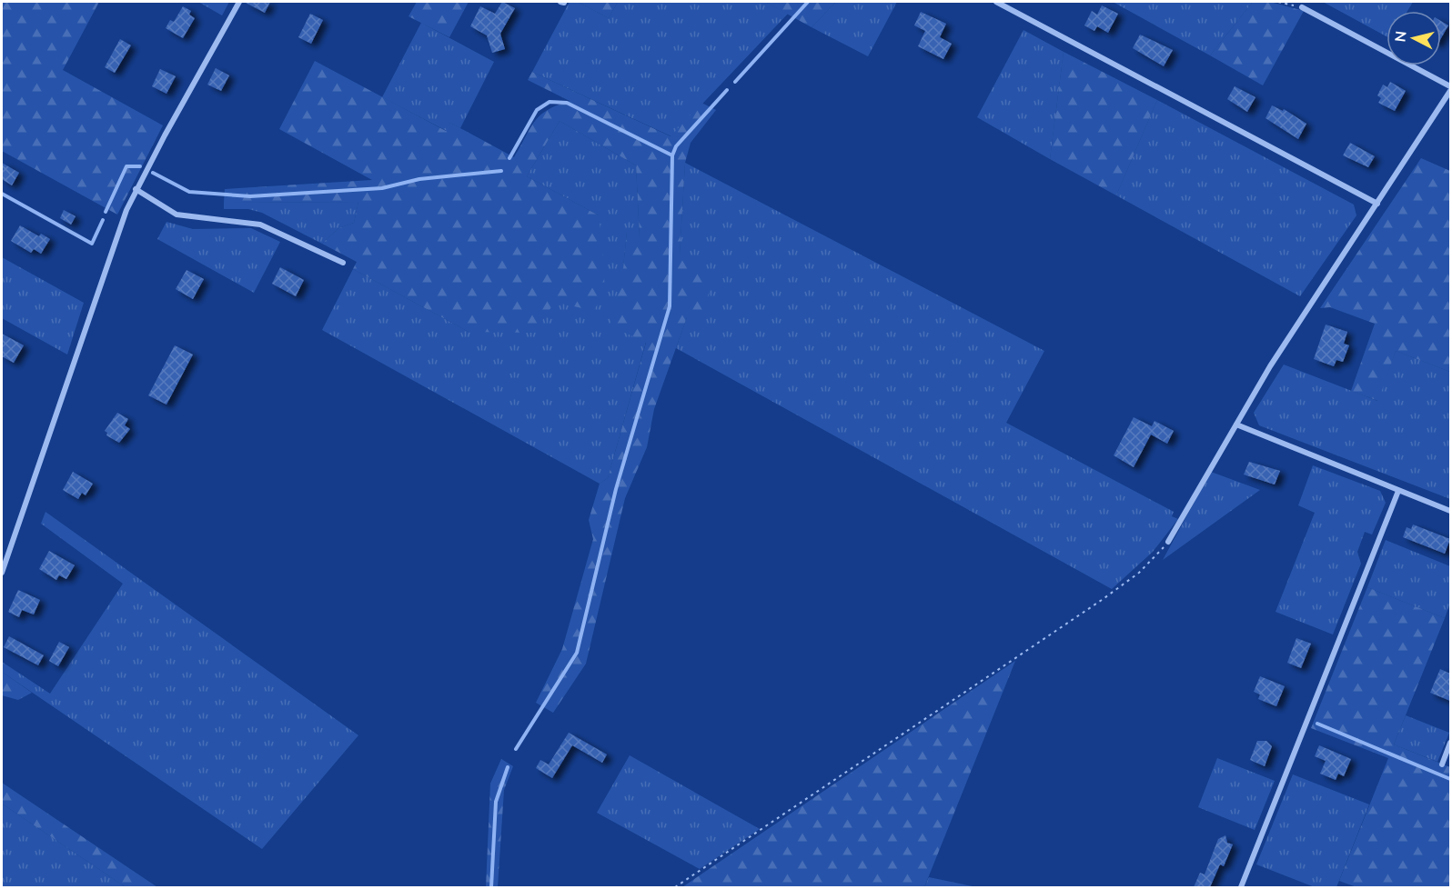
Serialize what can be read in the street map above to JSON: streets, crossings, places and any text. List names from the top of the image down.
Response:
{
  "north": "left"
}
